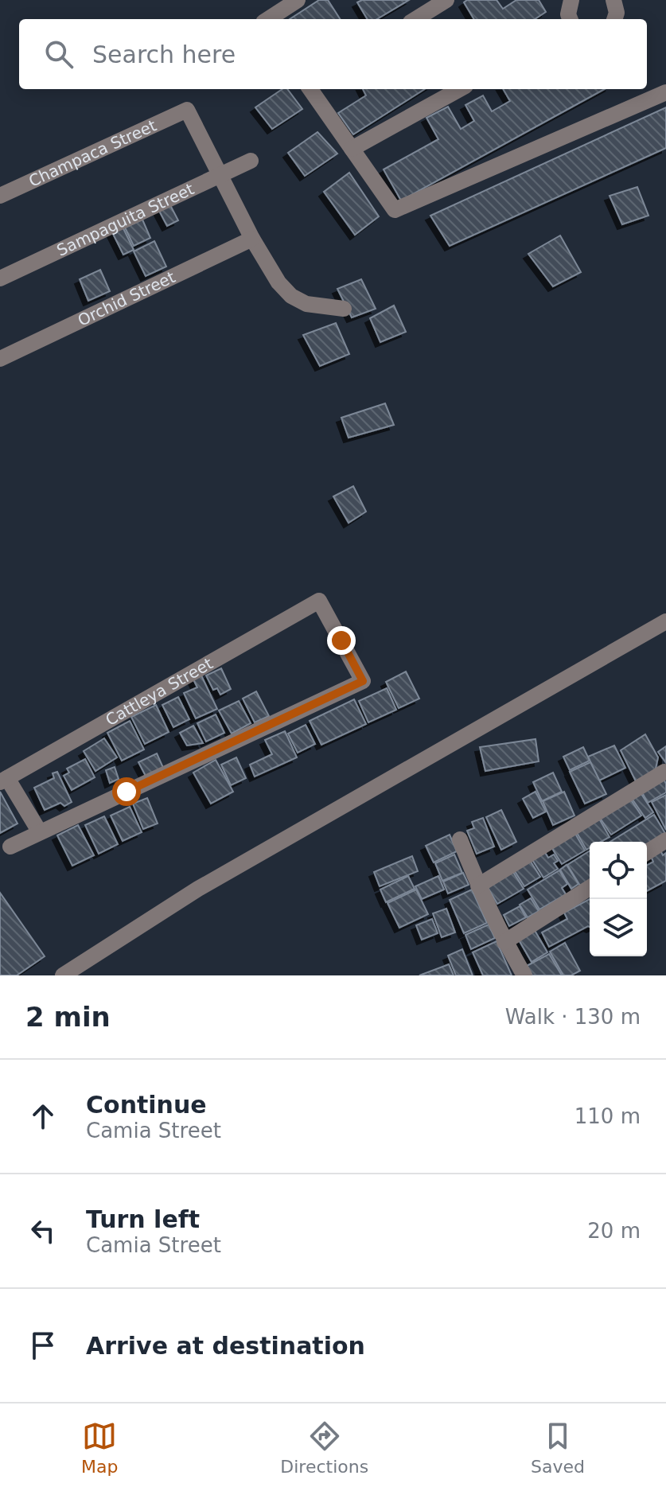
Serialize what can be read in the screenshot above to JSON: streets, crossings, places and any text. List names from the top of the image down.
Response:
{
  "streets": {
    "street": [
      "Champaca Street",
      "Sampaguita Street",
      "Orchid Street",
      "Cattleya Street"
    ]
  },
  "crossings": [
    ["Champaca Street", "Sampaguita Street"]
  ],
  "page": {
    "search": "Search here",
    "heading": ["2 min", "Walk · 130 m"],
    "list": [
      ["Continue", "Camia Street", "110 m"],
      ["Turn left", "Camia Street", "20 m"],
      "Arrive at destination"
    ],
    "nav": ["Map", "Directions", "Saved"]
  }
}
